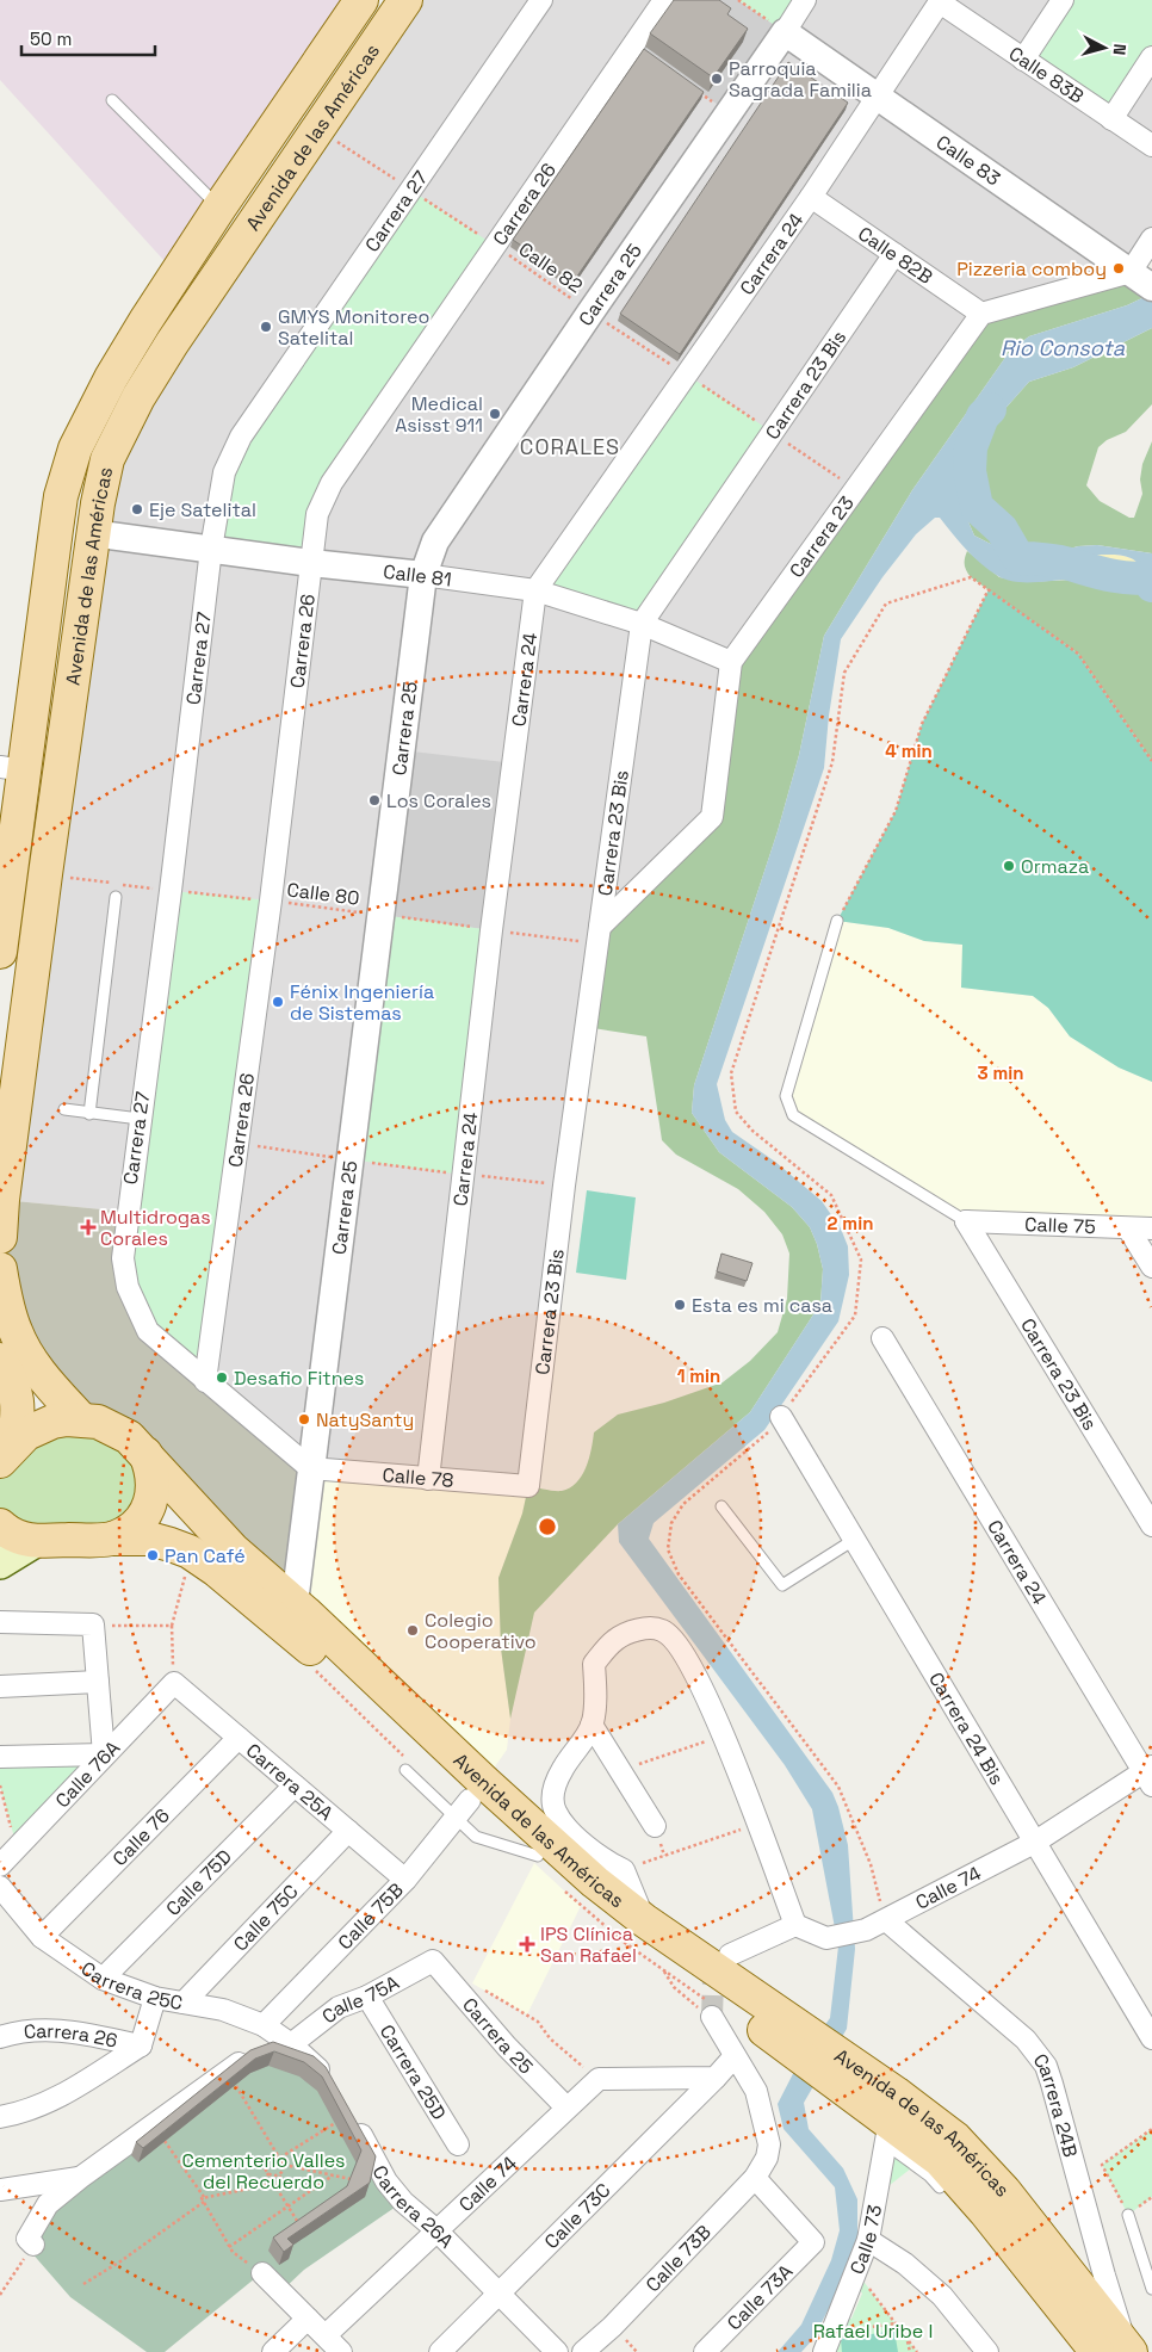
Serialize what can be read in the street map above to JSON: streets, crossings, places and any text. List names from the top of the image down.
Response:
{
  "streets": {
    "main road": ["Avenida de las Américas"],
    "street": [
      "Calle 83B",
      "Calle 83",
      "Carrera 26",
      "Carrera 27",
      "Carrera 24",
      "Calle 82B",
      "Carrera 25",
      "Carrera 23 Bis",
      "Carrera 23",
      "Calle 81",
      "Calle 75",
      "Calle 78",
      "Carrera 24 Bis",
      "Calle 76A",
      "Carrera 25A",
      "Calle 76",
      "Calle 75D",
      "Calle 74",
      "Calle 75B",
      "Calle 75C",
      "Carrera 25C",
      "Calle 75A",
      "Carrera 25D",
      "Carrera 24B",
      "Carrera 26A",
      "Calle 73C",
      "Calle 73",
      "Calle 73B",
      "Calle 73A"
    ],
    "path": ["Calle 82", "Calle 80"]
  },
  "crossings": [
    ["Calle 83B", "Carrera 24"],
    ["Avenida de las Américas", "Calle 82"],
    ["Avenida de las Américas", "Carrera 25"],
    ["Avenida de las Américas", "Calle 81"],
    ["Avenida de las Américas", "Calle 80"],
    ["Avenida de las Américas", "Calle 75B"],
    ["Avenida de las Américas", "Carrera 24B"],
    ["Avenida de las Américas", "Calle 73"],
    ["Calle 83", "Carrera 24"],
    ["Calle 83", "Carrera 25"],
    ["Carrera 26", "Carrera 27"],
    ["Carrera 26", "Calle 82"],
    ["Carrera 26", "Calle 81"],
    ["Carrera 26", "Calle 80"],
    ["Carrera 27", "Calle 82"],
    ["Carrera 27", "Carrera 25"],
    ["Carrera 27", "Calle 81"],
    ["Carrera 27", "Calle 80"],
    ["Carrera 27", "Calle 78"],
    ["Carrera 24", "Calle 82B"],
    ["Carrera 24", "Calle 82"],
    ["Carrera 24", "Calle 81"],
    ["Carrera 24", "Calle 80"],
    ["Carrera 24", "Calle 78"],
    ["Carrera 24", "Calle 74"],
    ["Calle 82B", "Carrera 23 Bis"],
    ["Calle 82B", "Carrera 23"],
    ["Calle 82", "Carrera 25"],
    ["Calle 82", "Carrera 23 Bis"],
    ["Calle 82", "Carrera 23"],
    ["Carrera 25", "Calle 81"],
    ["Carrera 25", "Calle 80"],
    ["Carrera 25", "Calle 78"],
    ["Carrera 25", "Calle 74"],
    ["Carrera 25", "Calle 75A"],
    ["Carrera 23 Bis", "Carrera 23"],
    ["Carrera 23 Bis", "Calle 81"],
    ["Carrera 23 Bis", "Calle 80"],
    ["Carrera 23 Bis", "Calle 75"],
    ["Carrera 23 Bis", "Calle 78"],
    ["Carrera 23", "Calle 81"],
    ["Carrera 23", "Calle 80"],
    ["Carrera 24 Bis", "Calle 74"],
    ["Calle 76A", "Carrera 25A"],
    ["Carrera 25A", "Calle 76"],
    ["Carrera 25A", "Calle 75D"],
    ["Carrera 25A", "Calle 75B"],
    ["Carrera 25A", "Calle 75C"],
    ["Calle 76", "Carrera 25C"],
    ["Calle 75D", "Carrera 25C"],
    ["Calle 74", "Carrera 24B"],
    ["Calle 74", "Carrera 26A"],
    ["Calle 75B", "Carrera 25C"],
    ["Calle 75C", "Carrera 25C"],
    ["Carrera 25C", "Calle 75A"],
    ["Calle 75A", "Carrera 25D"],
    ["Carrera 26A", "Calle 73C"],
    ["Calle 73C", "Calle 73B"],
    ["Calle 73B", "Calle 73A"]
  ],
  "districts": ["CORALES"],
  "water": ["Rio Consota"],
  "parks": ["Cementerio Valles del Recuerdo", "Rafael Uribe I"],
  "places": {
    "other": [
      "Parroquia Sagrada Familia",
      "Pizzeria comboy",
      "GMYS Monitoreo Satelital",
      "Medical Asisst 911",
      "Eje Satelital",
      "Los Corales",
      "Ormaza",
      "Fénix Ingeniería de Sistemas",
      "Esta es mi casa",
      "Desafio Fitnes",
      "NatySanty",
      "Pan Café",
      "Colegio Cooperativo"
    ],
    "health": ["Multidrogas Corales", "IPS Clínica San Rafael"]
  },
  "scale_bar": "50 m",
  "north": "right",
  "rings": [
    "4 min",
    "3 min",
    "2 min",
    "1 min"
  ]
}
